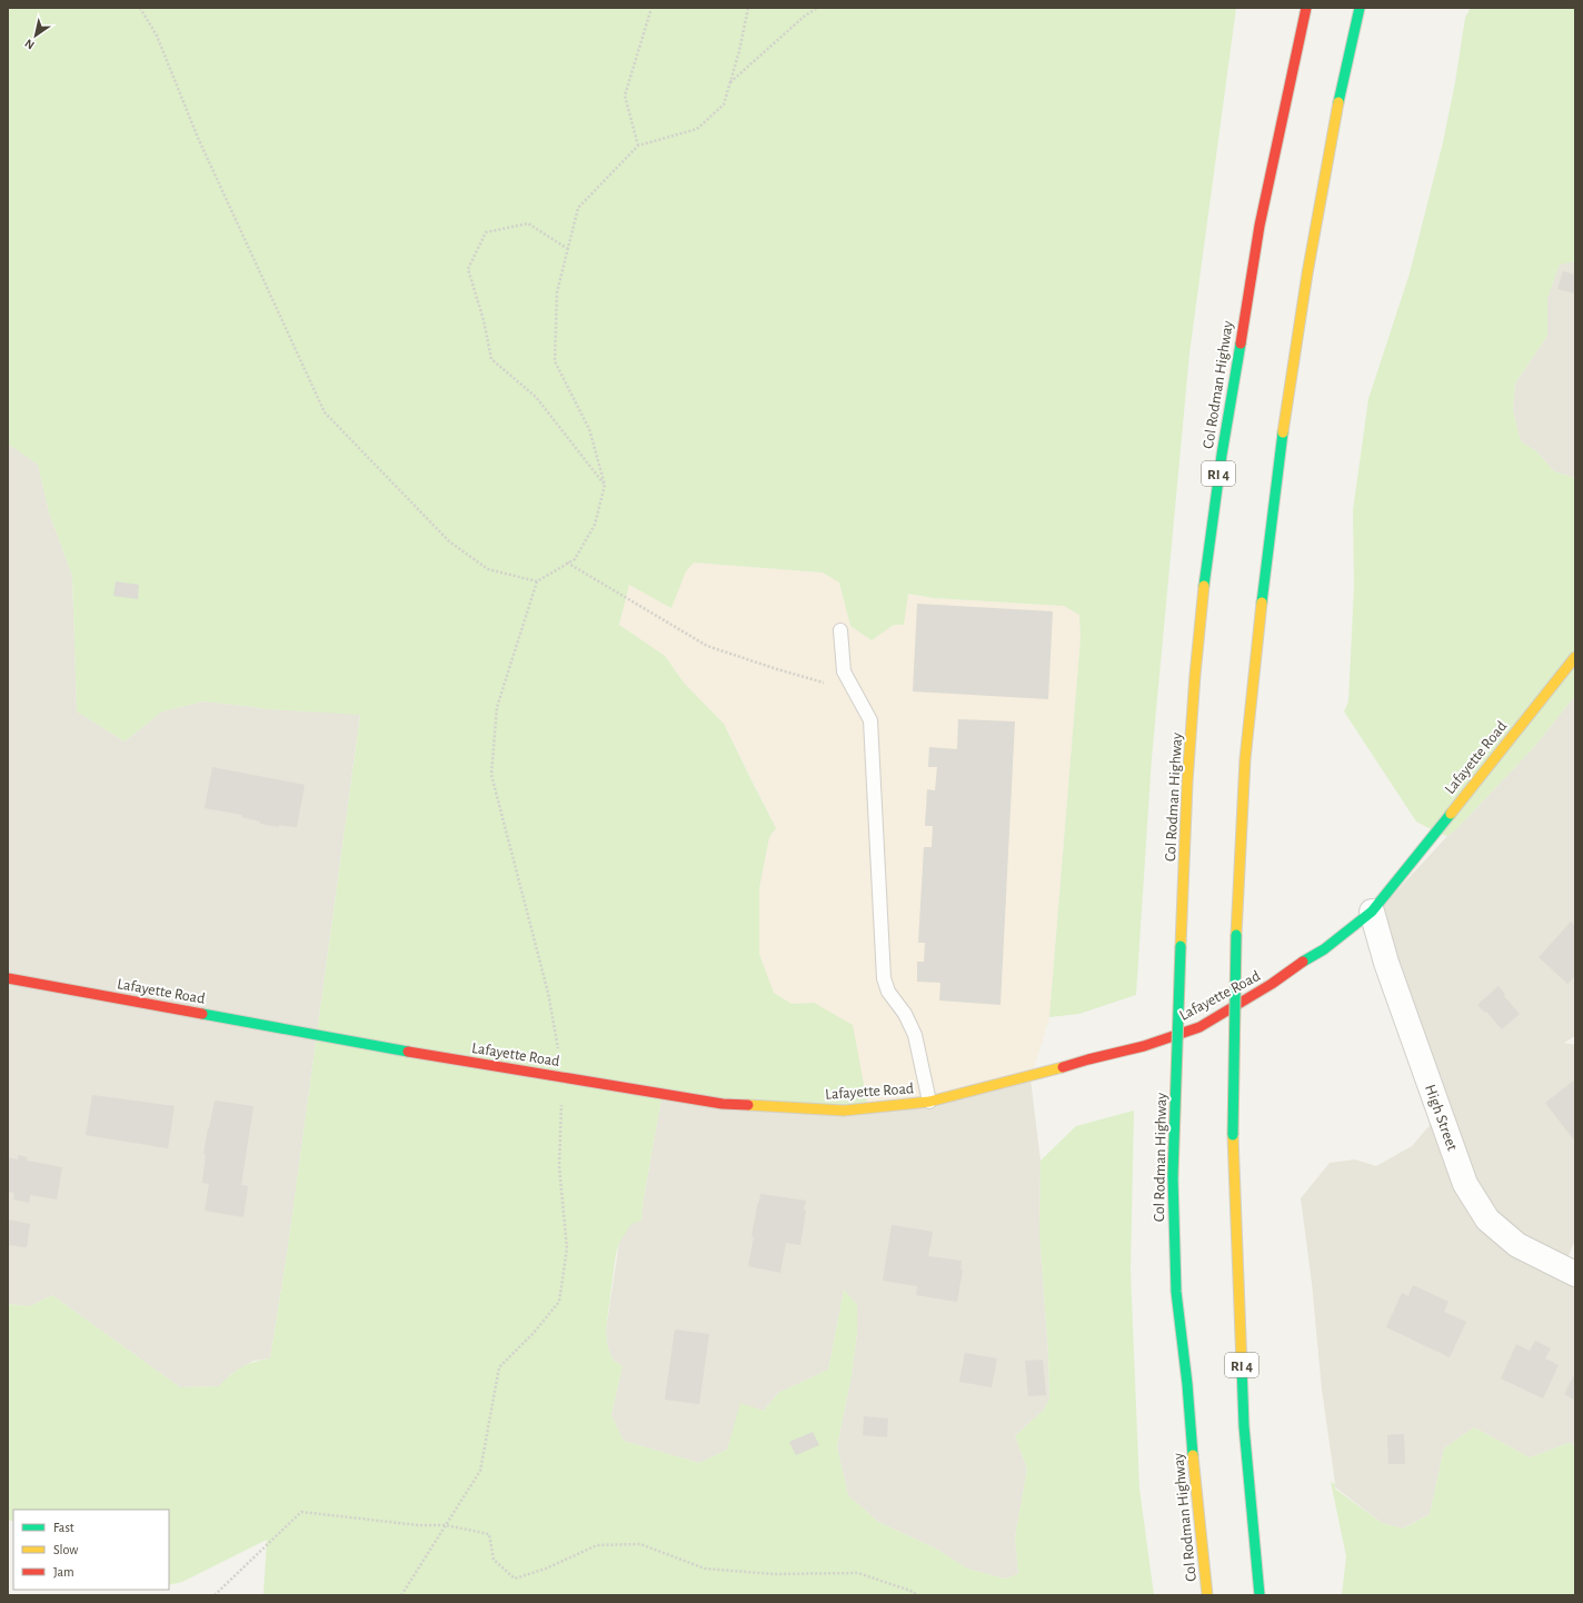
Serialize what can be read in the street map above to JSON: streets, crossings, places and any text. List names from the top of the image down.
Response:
{
  "streets": {
    "main road": ["Col Rodman Highway", "RI 4", "Lafayette Road"],
    "street": ["High Street"]
  },
  "crossings": [
    ["Lafayette Road", "High Street"]
  ],
  "legend": ["Fast", "Slow", "Jam"],
  "north": "bottom left"
}
